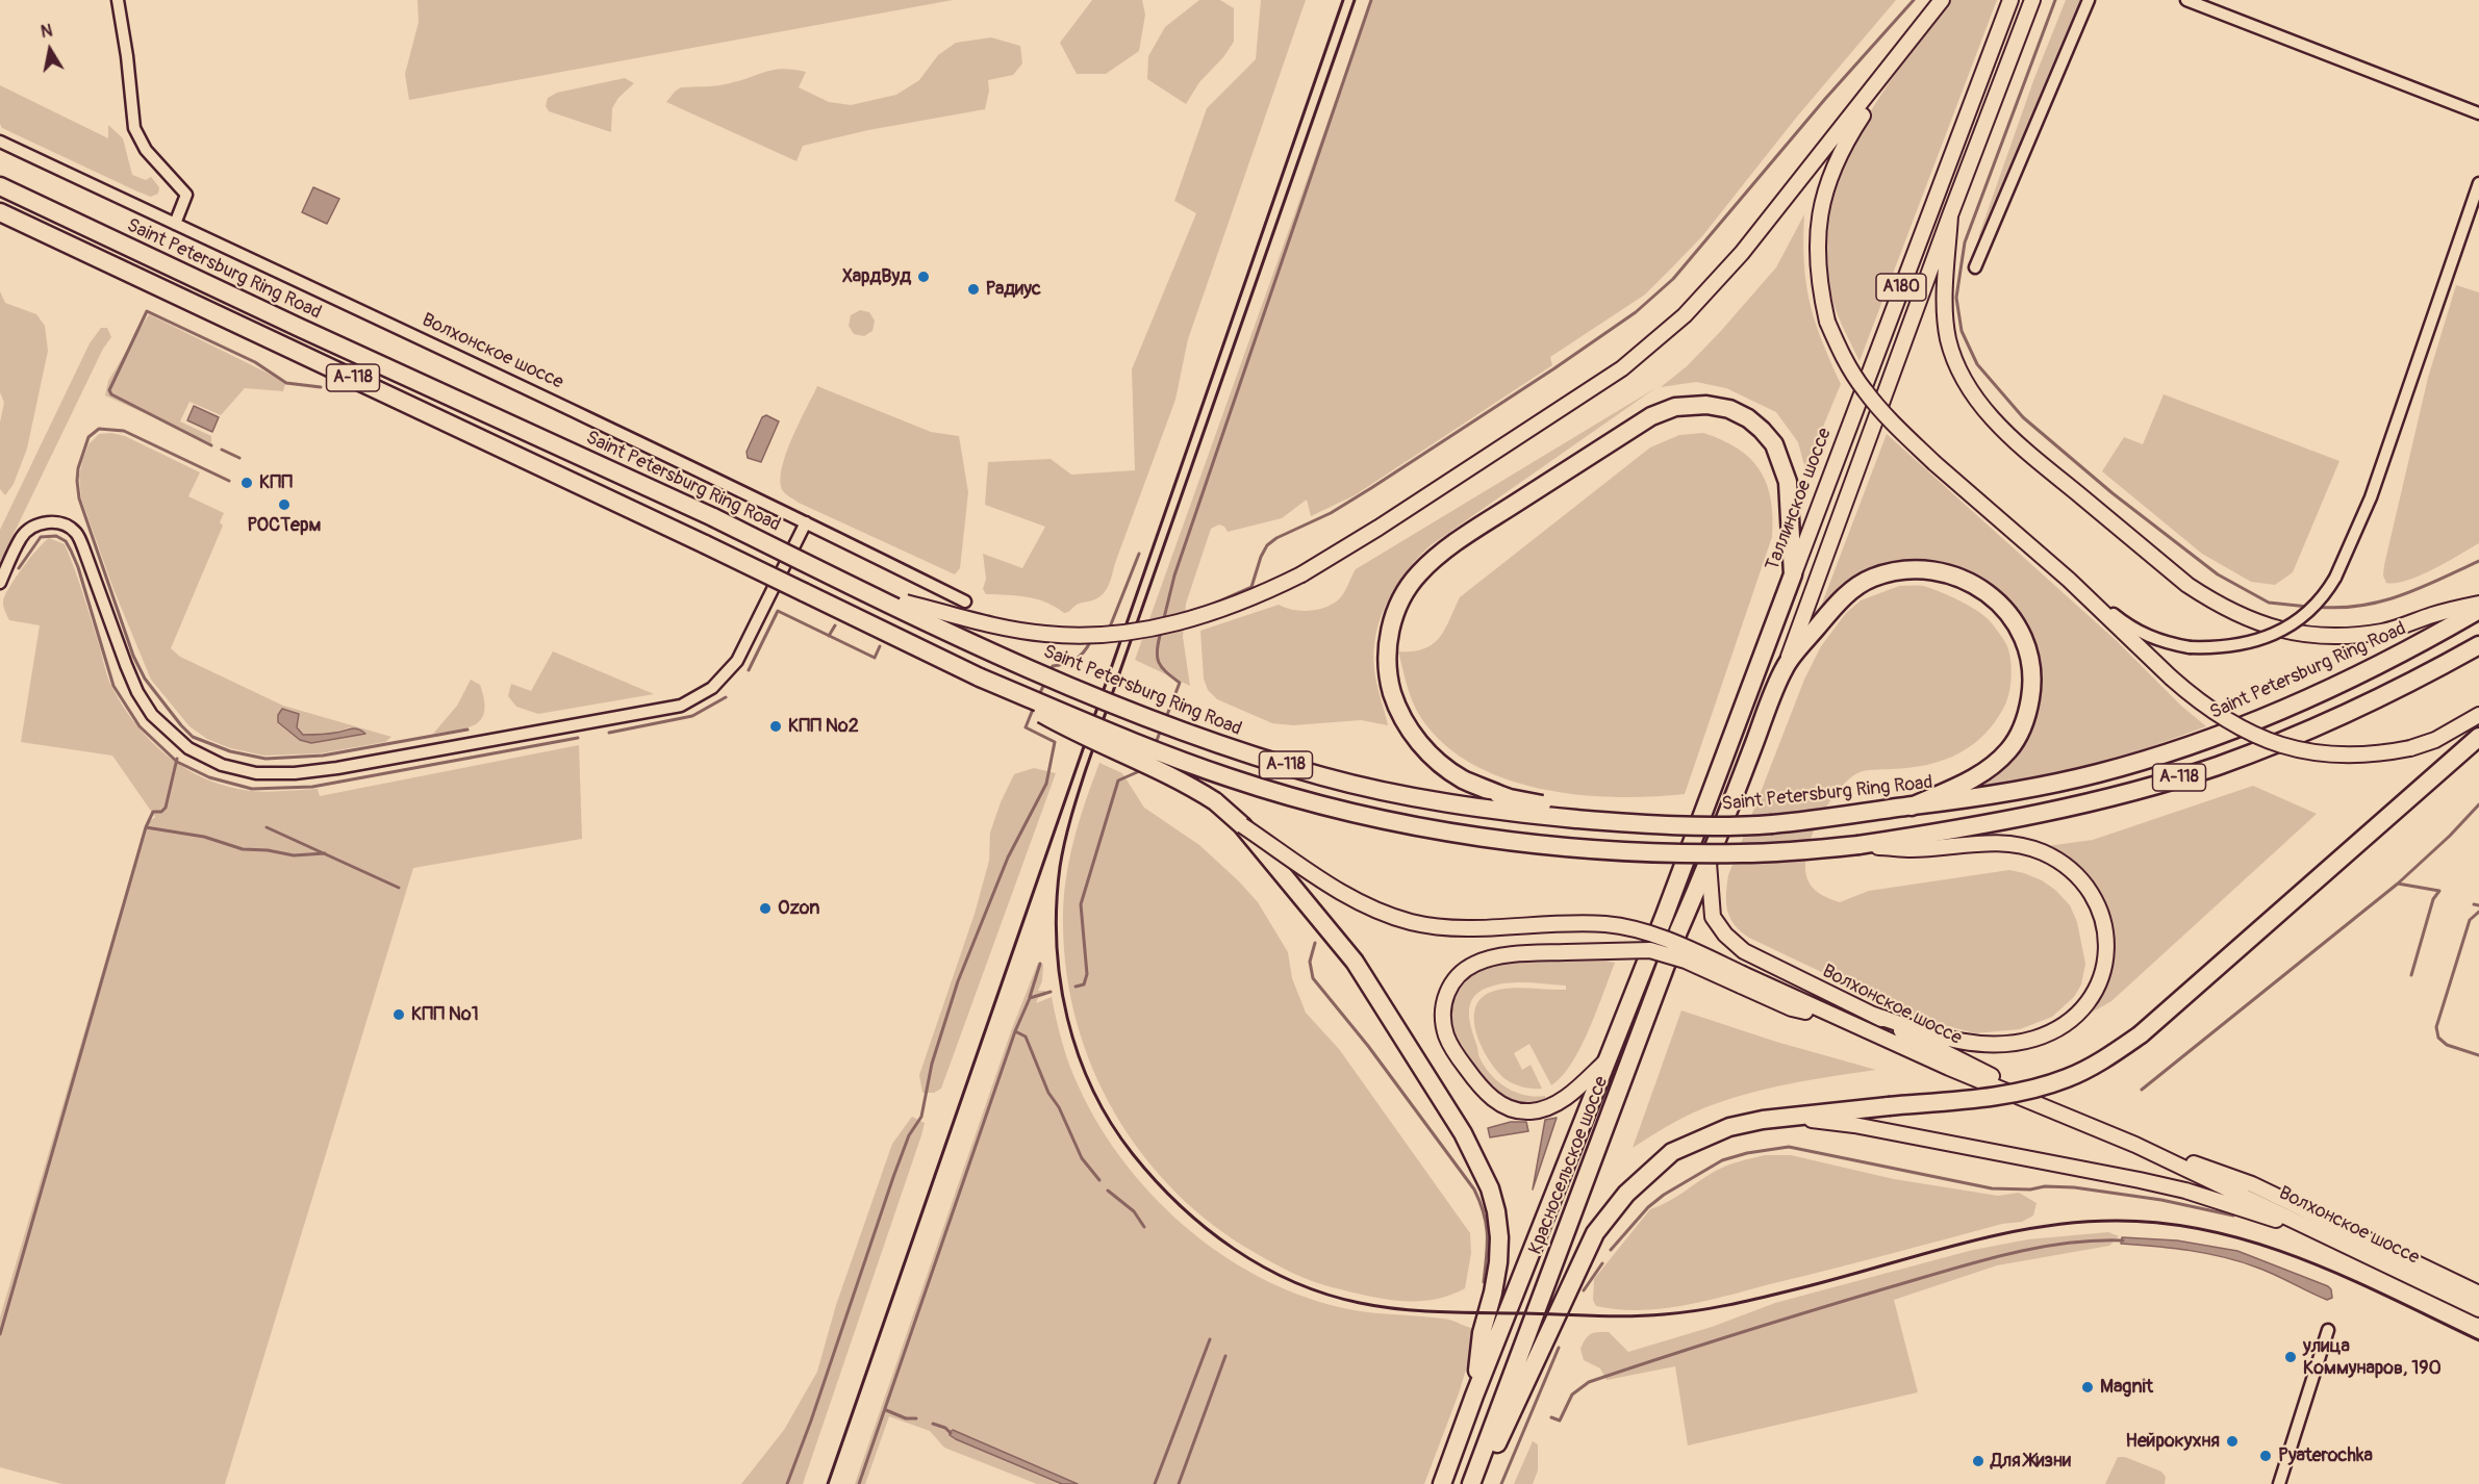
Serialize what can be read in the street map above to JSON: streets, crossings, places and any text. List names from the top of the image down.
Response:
{
  "streets": {
    "highway": [
      "Saint Petersburg Ring Road",
      "А-118",
      "Таллинское шоссе",
      "Красносельское шоссе"
    ],
    "main road": ["A180", "Волхонское шоссе"]
  },
  "crossings": [
    ["Волхонское шоссе", "Красносельское шоссе"],
    ["Таллинское шоссе", "Красносельское шоссе"]
  ],
  "places": [
    "ХардВуд",
    "Радиус",
    "КПП",
    "РОСТерм",
    "КПП №2",
    "Ozon",
    "КПП №1",
    "улица Коммунаров, 190",
    "Magnit",
    "Нейрокухня",
    "Pyaterochka",
    "Для Жизни"
  ],
  "north": "top"
}
